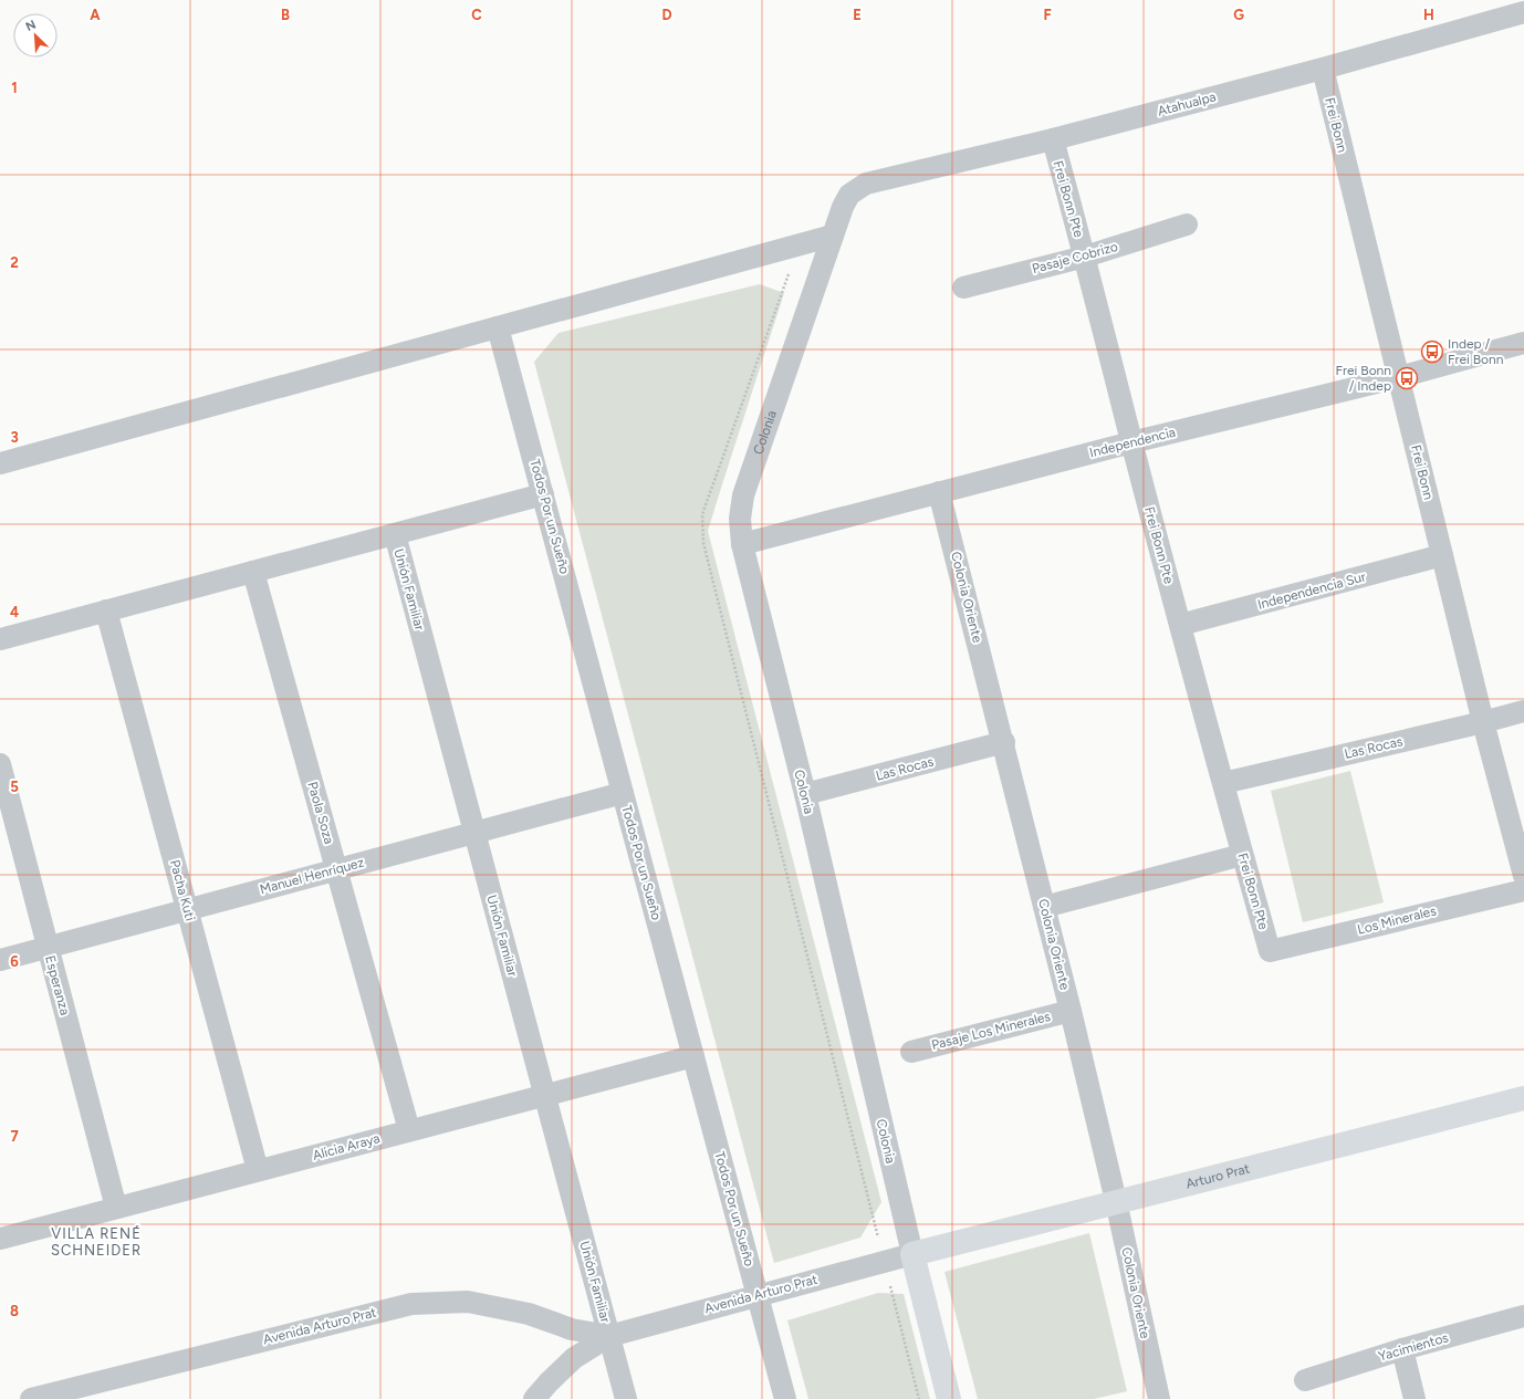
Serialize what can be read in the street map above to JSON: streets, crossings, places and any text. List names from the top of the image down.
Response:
{
  "streets": {
    "street": [
      "Atahualpa",
      "Frei Bonn",
      "Frei Bonn Pte",
      "Pasaje Cobrizo",
      "Colonia",
      "Independencia",
      "Todos Por un Sueño",
      "Unión Familiar",
      "Independencia Sur",
      "Colonia Oriente",
      "Las Rocas",
      "Paola Soza",
      "Manuel Henríquez",
      "Pacha Kuti",
      "Los Minerales",
      "Esperanza",
      "Pasaje Los Minerales",
      "Alicia Araya",
      "Arturo Prat",
      "Avenida Arturo Prat",
      "Yacimientos"
    ]
  },
  "crossings": [
    ["Atahualpa", "Frei Bonn"],
    ["Atahualpa", "Frei Bonn Pte"],
    ["Atahualpa", "Colonia"],
    ["Frei Bonn", "Independencia"],
    ["Frei Bonn", "Independencia Sur"],
    ["Frei Bonn", "Las Rocas"],
    ["Frei Bonn Pte", "Pasaje Cobrizo"],
    ["Frei Bonn Pte", "Independencia"],
    ["Frei Bonn Pte", "Independencia Sur"],
    ["Frei Bonn Pte", "Las Rocas"],
    ["Frei Bonn Pte", "Los Minerales"],
    ["Colonia", "Independencia"],
    ["Colonia", "Las Rocas"],
    ["Colonia", "Arturo Prat"],
    ["Colonia", "Avenida Arturo Prat"],
    ["Independencia", "Colonia Oriente"],
    ["Todos Por un Sueño", "Manuel Henríquez"],
    ["Todos Por un Sueño", "Alicia Araya"],
    ["Todos Por un Sueño", "Avenida Arturo Prat"],
    ["Unión Familiar", "Manuel Henríquez"],
    ["Unión Familiar", "Alicia Araya"],
    ["Unión Familiar", "Avenida Arturo Prat"],
    ["Colonia Oriente", "Las Rocas"],
    ["Colonia Oriente", "Pasaje Los Minerales"],
    ["Colonia Oriente", "Arturo Prat"],
    ["Paola Soza", "Manuel Henríquez"],
    ["Paola Soza", "Alicia Araya"],
    ["Manuel Henríquez", "Pacha Kuti"],
    ["Manuel Henríquez", "Esperanza"],
    ["Pacha Kuti", "Alicia Araya"],
    ["Esperanza", "Alicia Araya"],
    ["Arturo Prat", "Avenida Arturo Prat"]
  ],
  "districts": ["VILLA RENÉ SCHNEIDER"],
  "places": {
    "bus stop": ["Indep / Frei Bonn", "Frei Bonn / Indep"]
  },
  "north": "top left",
  "grid": {
    "columns": [
      "A",
      "B",
      "C",
      "D",
      "E",
      "F",
      "G",
      "H"
    ],
    "rows": [
      "1",
      "2",
      "3",
      "4",
      "5",
      "6",
      "7",
      "8"
    ]
  }
}
